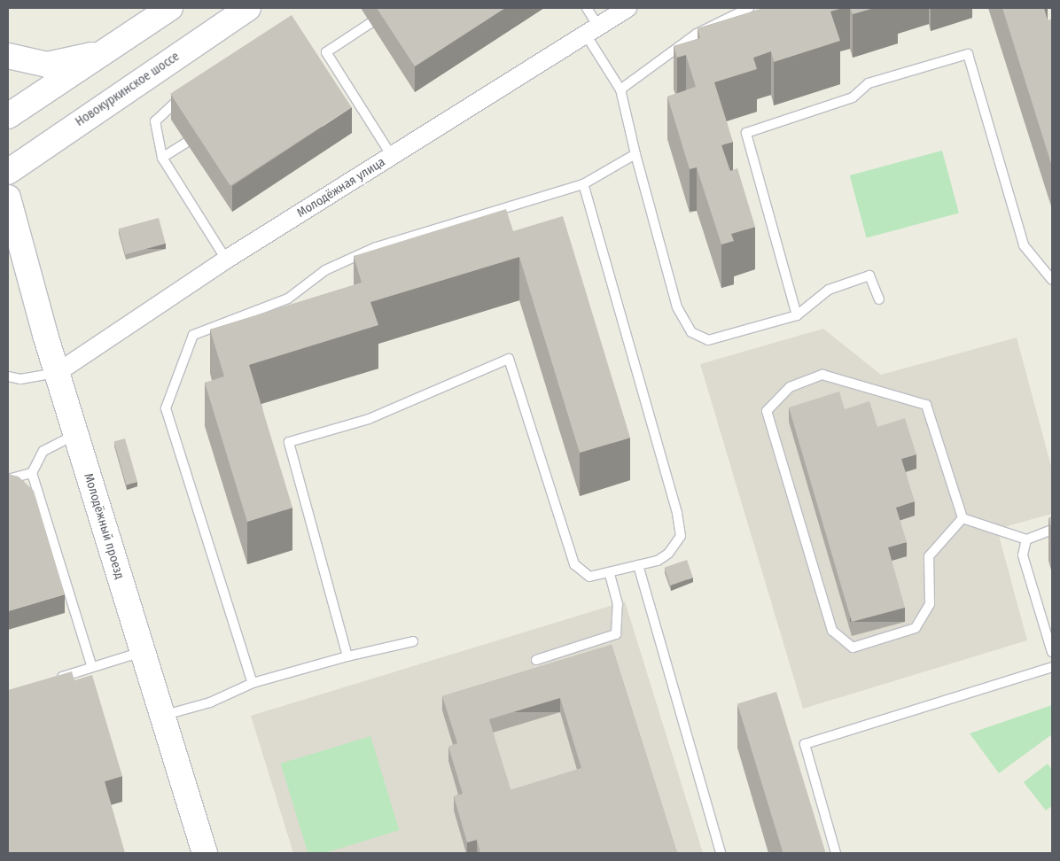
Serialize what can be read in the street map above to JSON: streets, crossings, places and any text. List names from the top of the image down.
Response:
{
  "streets": {
    "main road": ["Новокуркинское шоссе", "Молодёжный проезд"],
    "street": ["Молодёжная улица"]
  },
  "crossings": [
    ["Молодёжная улица", "Молодёжный проезд"]
  ]
}
